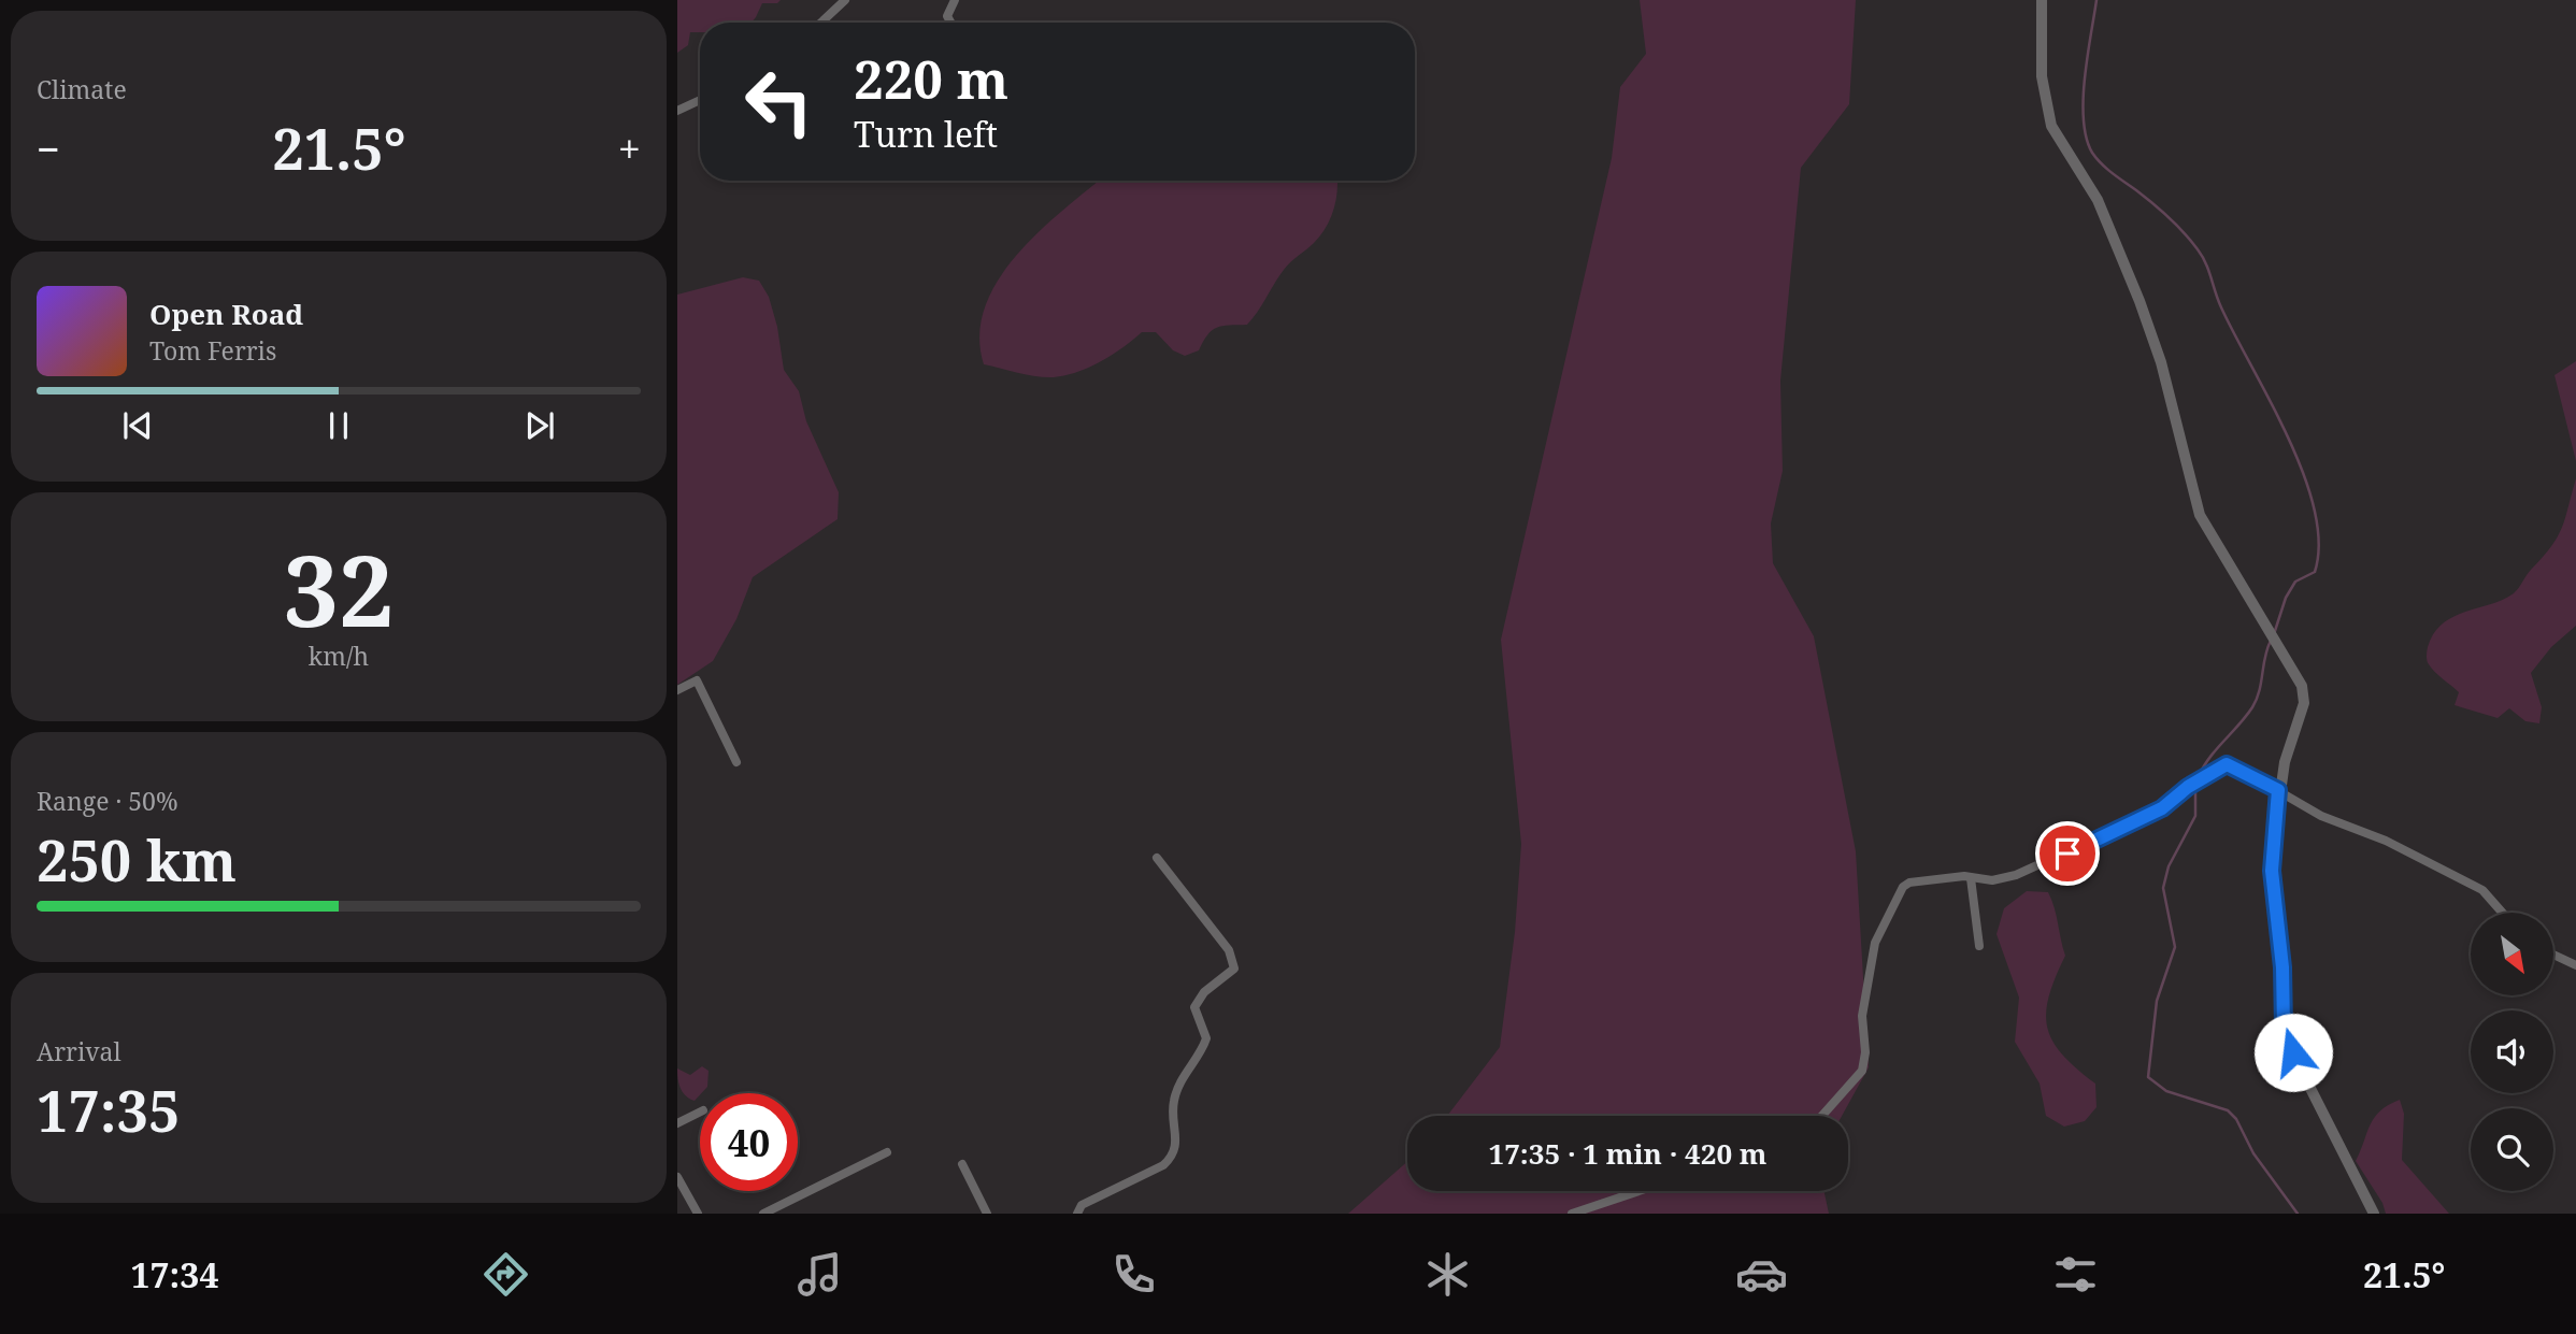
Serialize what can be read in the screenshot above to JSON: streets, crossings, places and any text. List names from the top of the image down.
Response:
{
  "north": "bottom right",
  "page": {
    "tile": [
      "Climate",
      ["32", "km/h"],
      ["Range · 50%", "250 km"],
      ["Arrival", "17:35"]
    ],
    "turn": ["220 m", "Turn left"],
    "heat": ["−", "21.5°", "+"],
    "song": ["Open Road", "Tom Ferris"],
    "limit": "40",
    "trip": "17:35 · 1 min · 420 m",
    "tabs": ["17:34", "21.5°"]
  }
}
